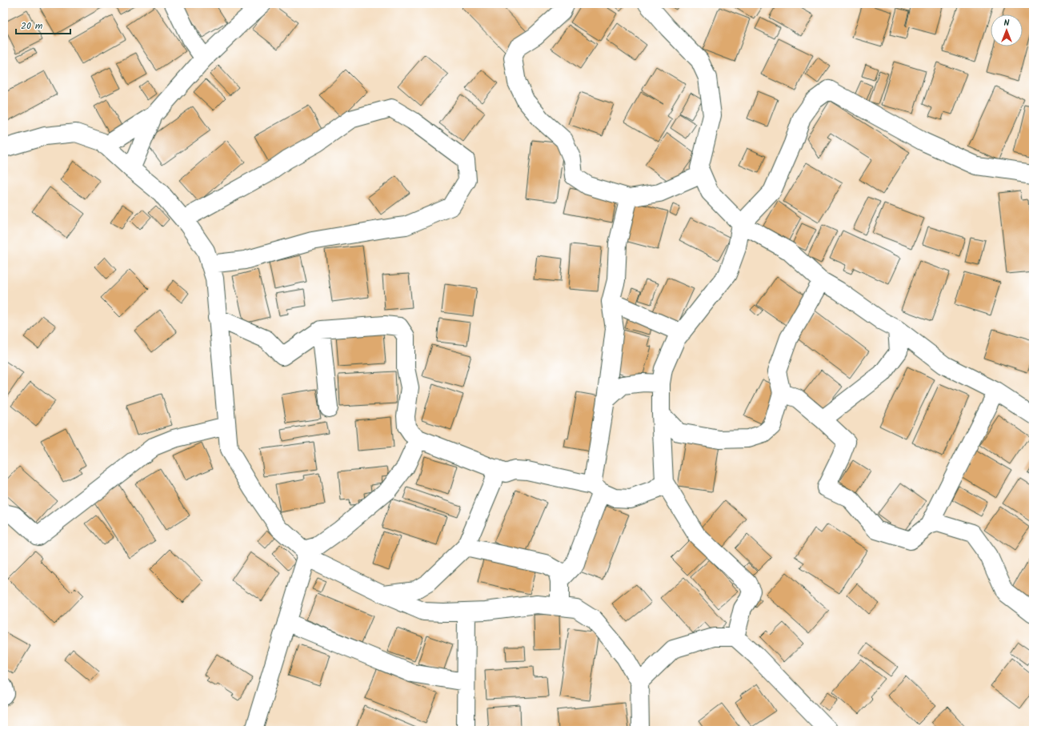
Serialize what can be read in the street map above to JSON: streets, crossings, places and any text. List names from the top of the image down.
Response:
{
  "scale_bar": "20 m",
  "north": "top"
}
